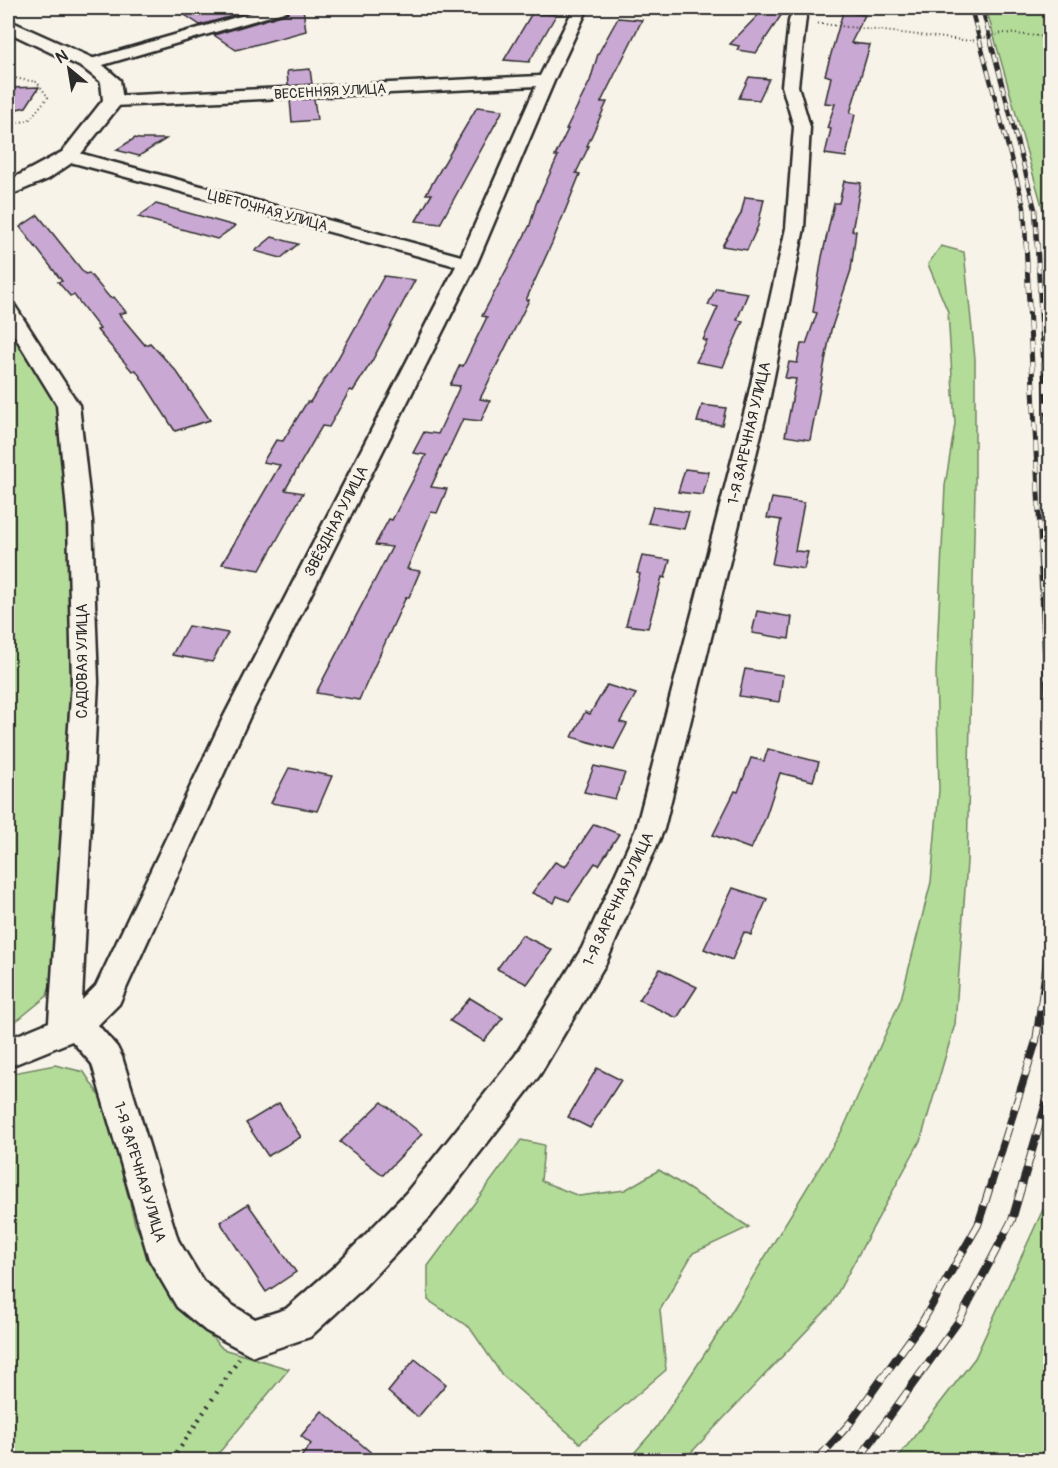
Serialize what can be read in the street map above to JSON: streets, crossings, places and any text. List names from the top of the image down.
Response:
{
  "streets": {
    "street": [
      "ВЕСЕННЯЯ УЛИЦА",
      "ЦВЕТОЧНАЯ УЛИЦА",
      "1-Я ЗАРЕЧНАЯ УЛИЦА",
      "ЗВЁЗДНАЯ УЛИЦА",
      "САДОВАЯ УЛИЦА"
    ]
  },
  "crossings": [
    ["ВЕСЕННЯЯ УЛИЦА", "ЗВЁЗДНАЯ УЛИЦА"],
    ["ЦВЕТОЧНАЯ УЛИЦА", "ЗВЁЗДНАЯ УЛИЦА"],
    ["1-Я ЗАРЕЧНАЯ УЛИЦА", "ЗВЁЗДНАЯ УЛИЦА"],
    ["1-Я ЗАРЕЧНАЯ УЛИЦА", "САДОВАЯ УЛИЦА"],
    ["ЗВЁЗДНАЯ УЛИЦА", "САДОВАЯ УЛИЦА"]
  ],
  "north": "top left"
}
